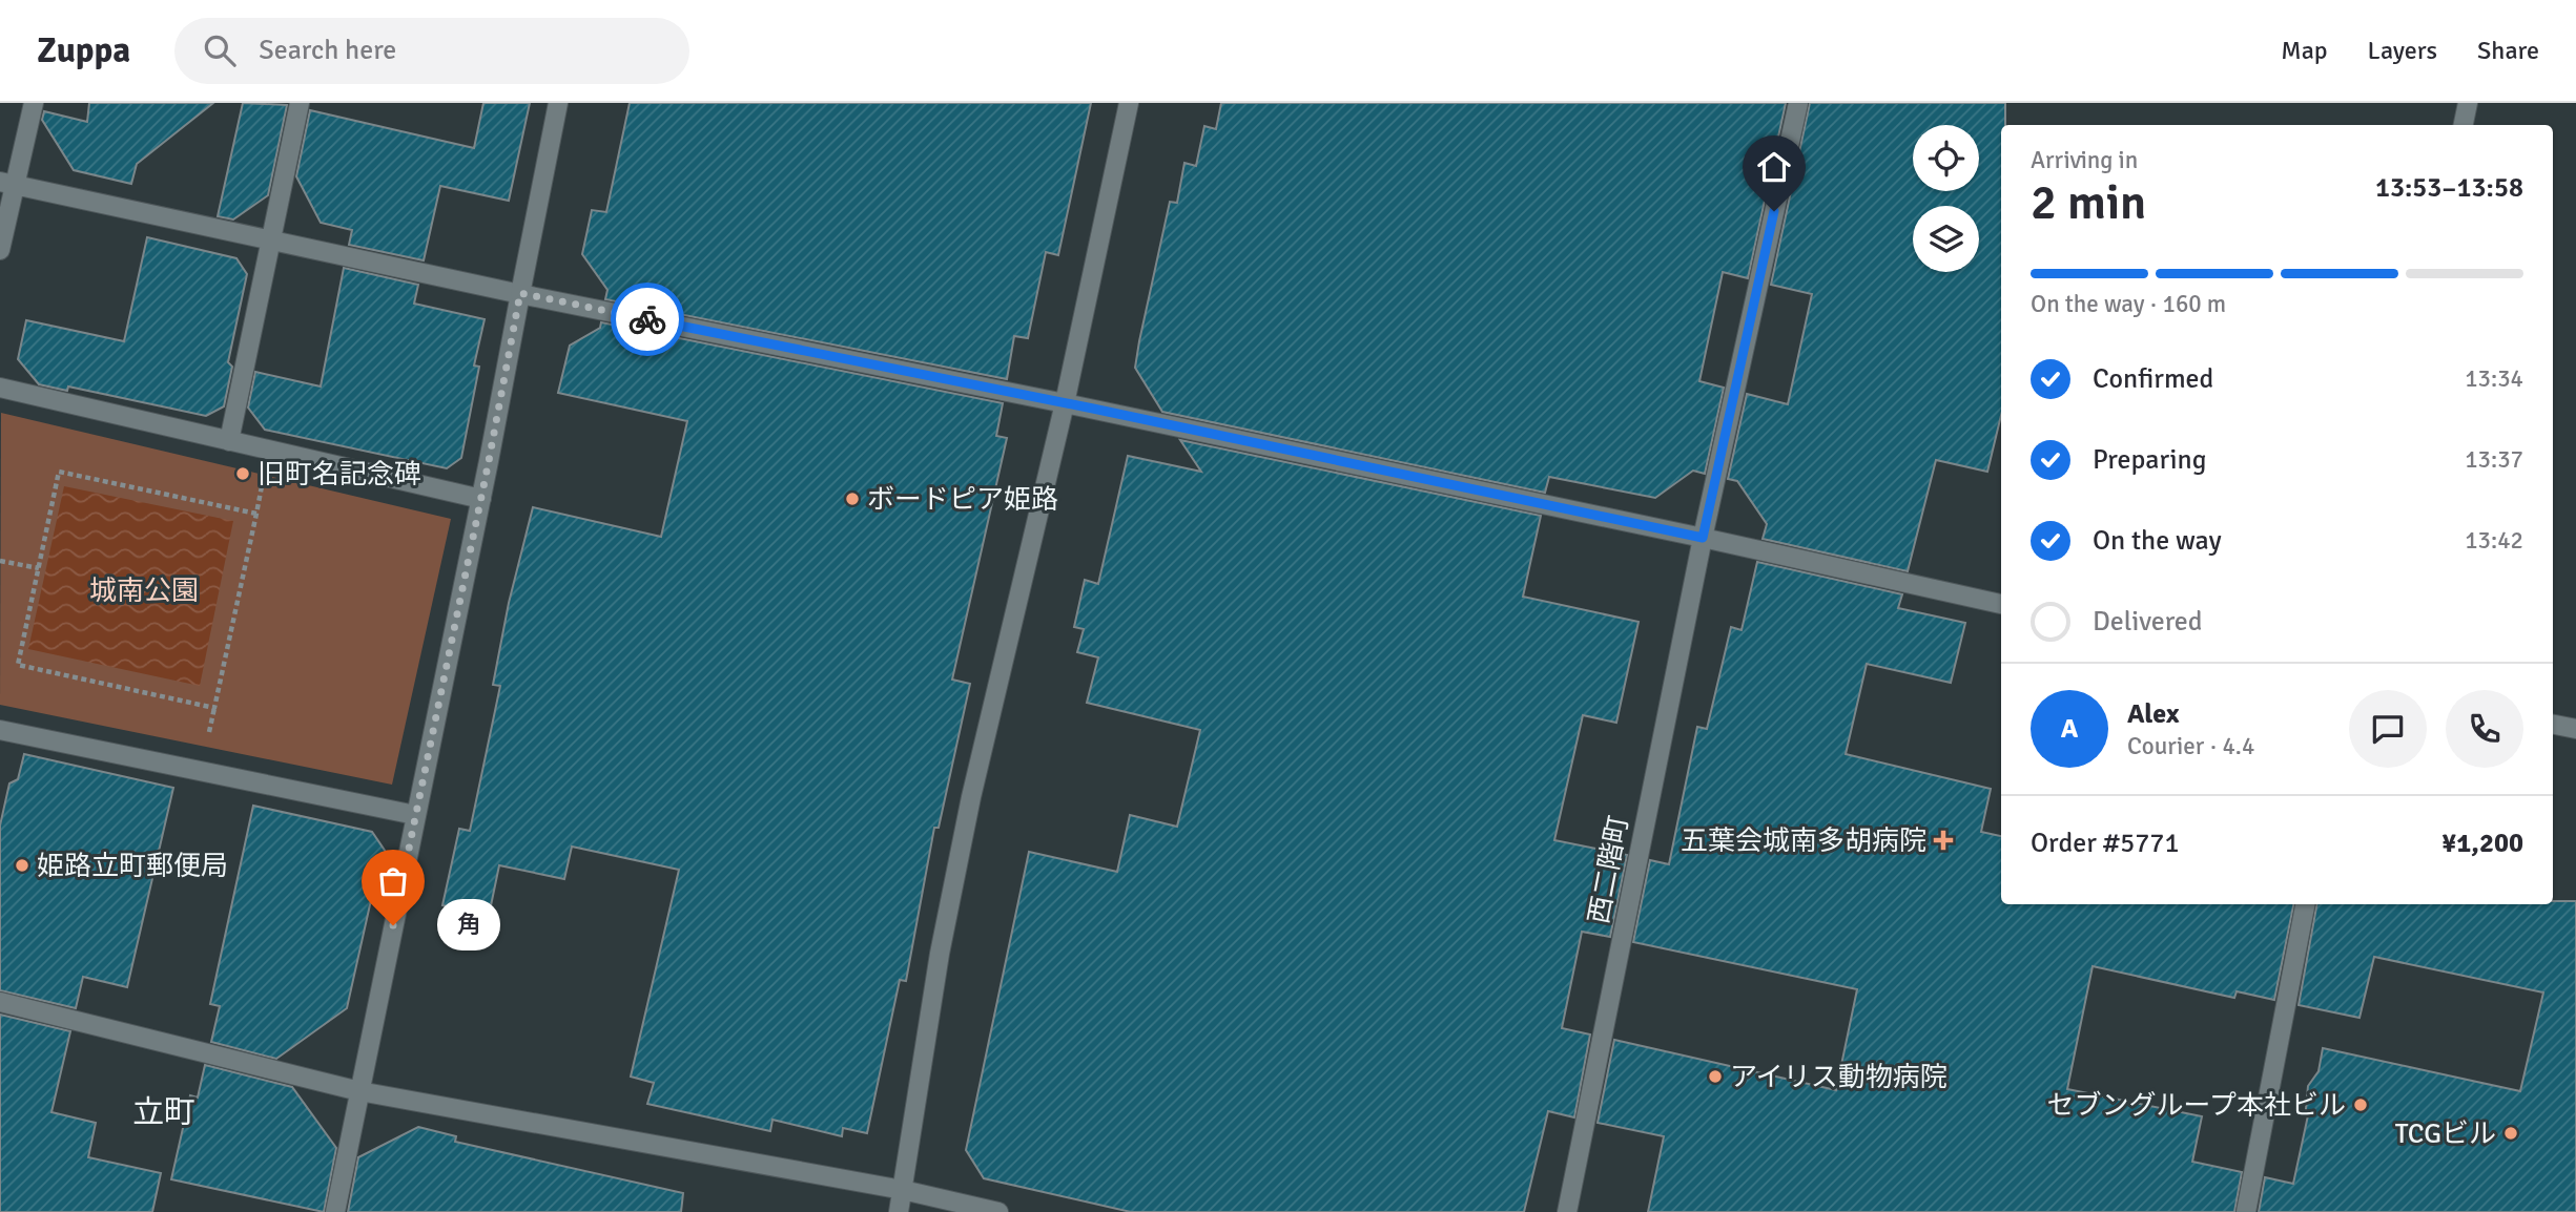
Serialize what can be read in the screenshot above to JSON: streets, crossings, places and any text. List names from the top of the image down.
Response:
{
  "streets": {
    "street": ["西二階町"]
  },
  "districts": ["立町"],
  "parks": ["城南公園"],
  "places": {
    "other": [
      "旧町名記念碑",
      "ボードピア姫路",
      "姫路立町郵便局",
      "角",
      "アイリス動物病院",
      "セブングループ本社ビル",
      "TCGビル"
    ],
    "health": ["五葉会城南多胡病院"]
  },
  "page": {
    "header": "Zuppa",
    "search": "Search here",
    "nav": ["Map", "Layers", "Share"],
    "heading": ["2 min", "Arriving in", "13:53–13:58"],
    "panel": [
      "Alex",
      "Courier · 4.4",
      "Order #5771",
      "¥1,200"
    ],
    "bar": "On the way · 160 m",
    "list": [
      ["Confirmed", "13:34"],
      ["Preparing", "13:37"],
      ["On the way", "13:42"],
      "Delivered"
    ],
    "round": "A",
    "bubble": "角"
  }
}
